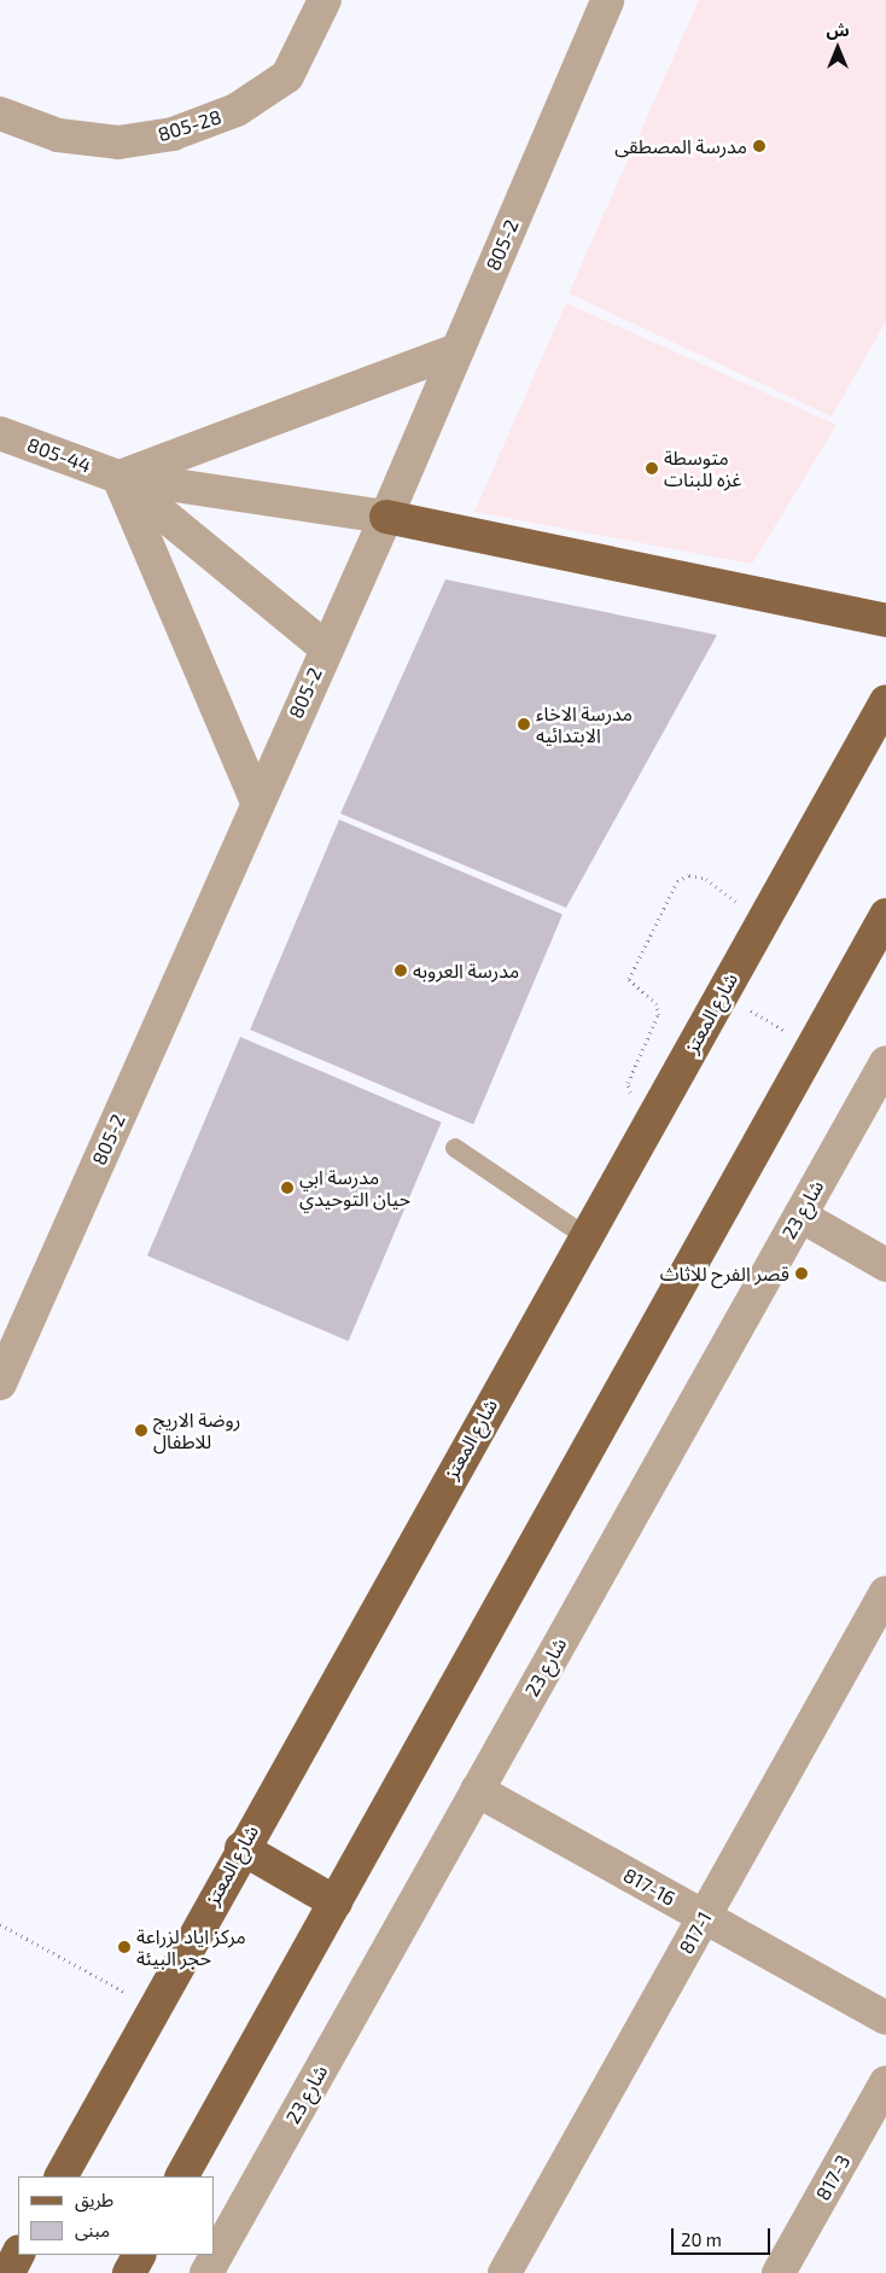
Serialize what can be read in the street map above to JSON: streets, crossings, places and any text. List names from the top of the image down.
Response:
{
  "streets": {
    "main road": ["شارع المعتز"],
    "street": [
      "805-28",
      "805-2",
      "805-44",
      "شارع 23",
      "817-16",
      "817-1",
      "817-3"
    ]
  },
  "crossings": [
    ["شارع 23", "817-16"],
    ["817-16", "817-1"]
  ],
  "places": [
    "مدرسة المصطقى",
    "متوسطة غزه للبنات",
    "مدرسة الاخاء الابتدائيه",
    "مدرسة العروبه",
    "مدرسة ابي حيان التوحيدي",
    "قصر الفرح للاثاث",
    "روضة الاريج للاطفال",
    "مركز اياد لزراعة حجر البيئة"
  ],
  "legend": ["طريق", "مبنى"],
  "scale_bar": "20 m",
  "north": "top"
}
